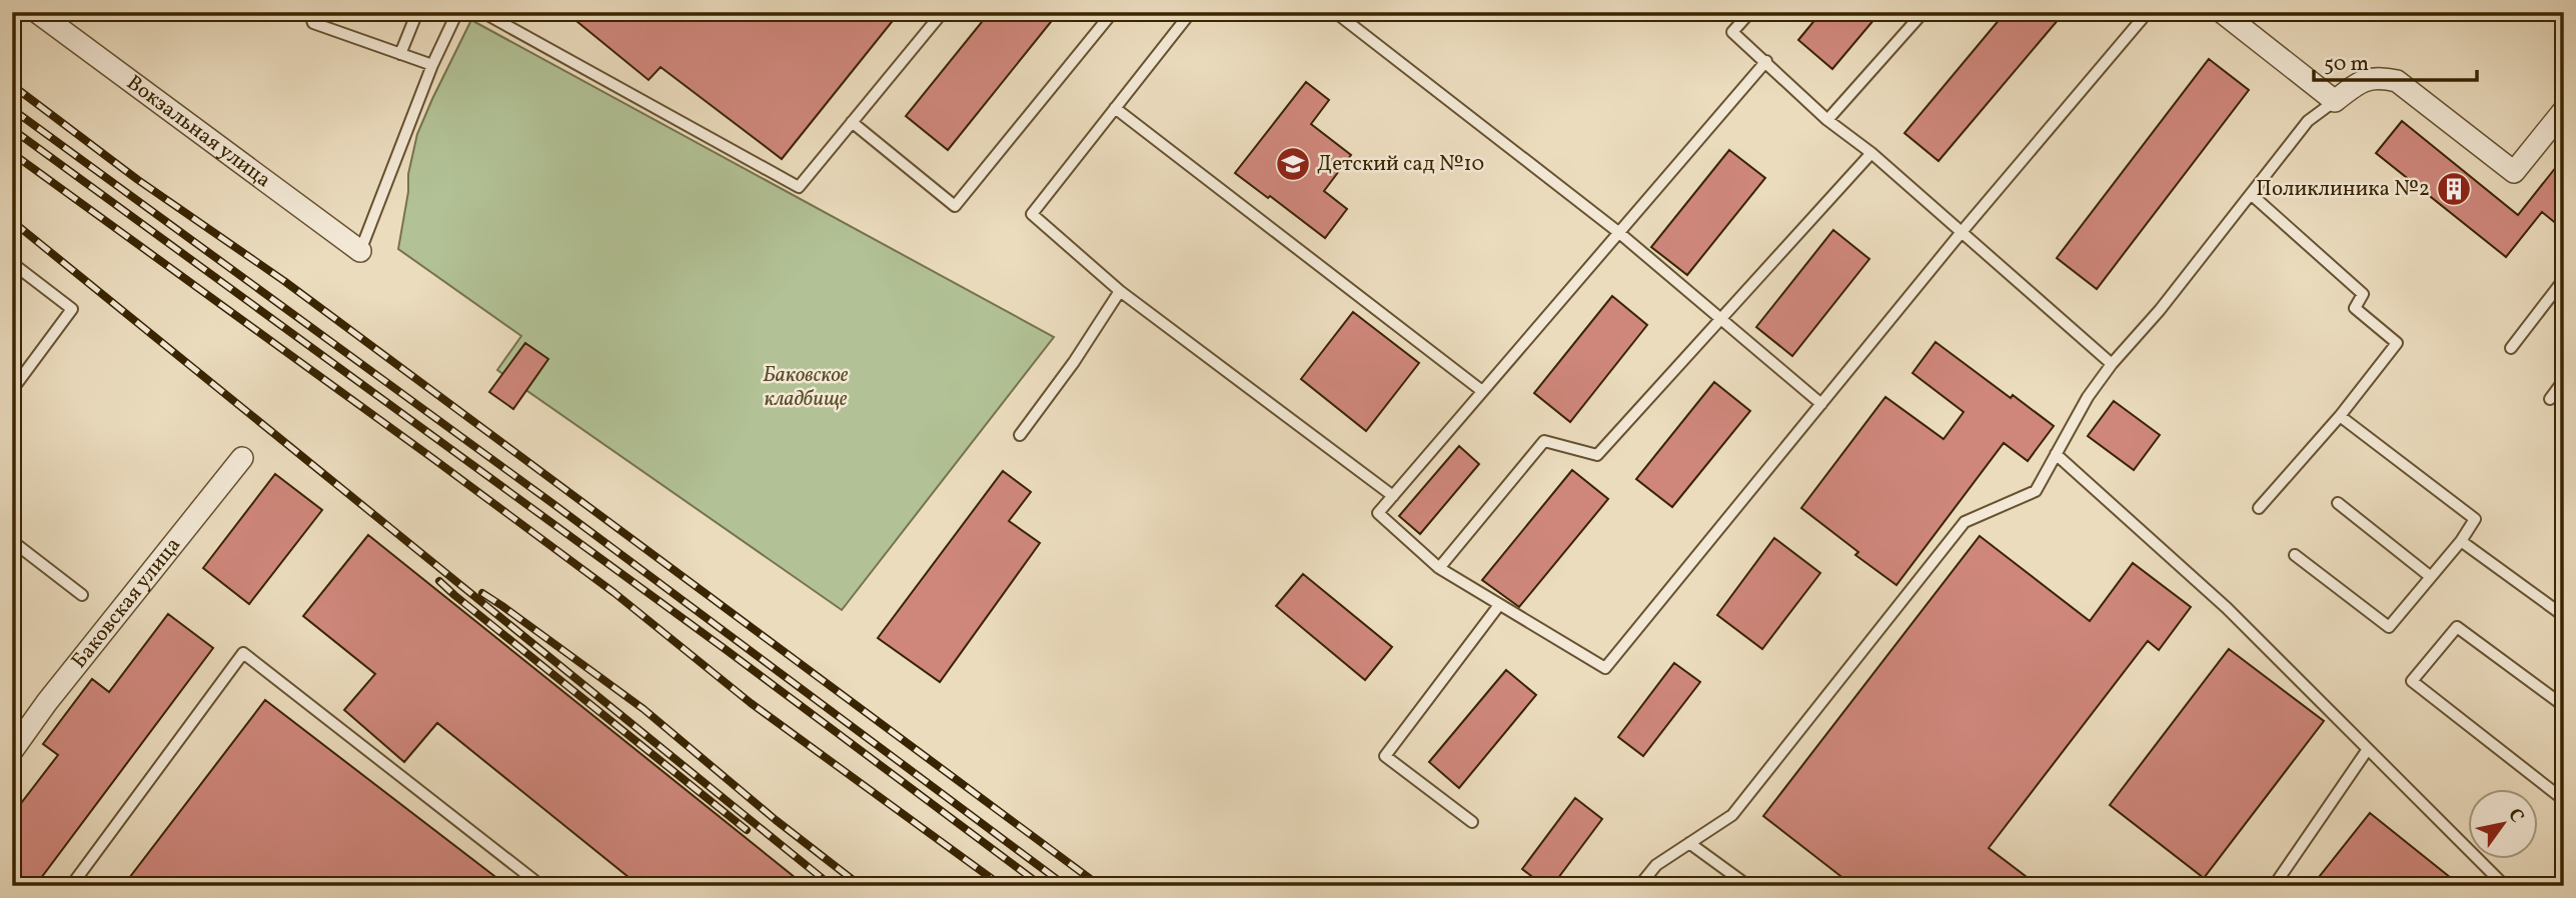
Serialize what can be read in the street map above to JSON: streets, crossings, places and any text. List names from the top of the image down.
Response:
{
  "streets": {
    "street": ["Вокзальная улица", "Баковская улица"]
  },
  "parks": ["Баковское кладбище"],
  "places": {
    "school or university": ["Детский сад №10"],
    "building": ["Поликлиника №2"]
  },
  "scale_bar": "50 m",
  "north": "top right"
}
